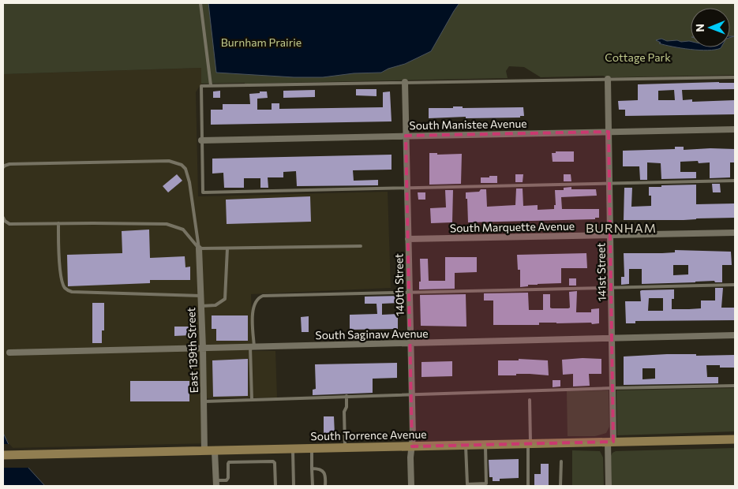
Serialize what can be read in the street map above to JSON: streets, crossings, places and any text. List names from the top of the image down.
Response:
{
  "streets": {
    "main road": ["South Torrence Avenue"],
    "street": [
      "South Manistee Avenue",
      "South Marquette Avenue",
      "141st Street",
      "140th Street",
      "South Saginaw Avenue",
      "East 139th Street"
    ]
  },
  "crossings": [
    ["South Manistee Avenue", "141st Street"],
    ["South Manistee Avenue", "140th Street"],
    ["South Marquette Avenue", "141st Street"],
    ["South Marquette Avenue", "140th Street"],
    ["141st Street", "South Saginaw Avenue"],
    ["141st Street", "South Torrence Avenue"],
    ["140th Street", "South Saginaw Avenue"],
    ["140th Street", "South Torrence Avenue"],
    ["South Saginaw Avenue", "East 139th Street"],
    ["East 139th Street", "South Torrence Avenue"]
  ],
  "districts": ["BURNHAM"],
  "parks": ["Burnham Prairie", "Cottage Park"],
  "north": "left"
}
